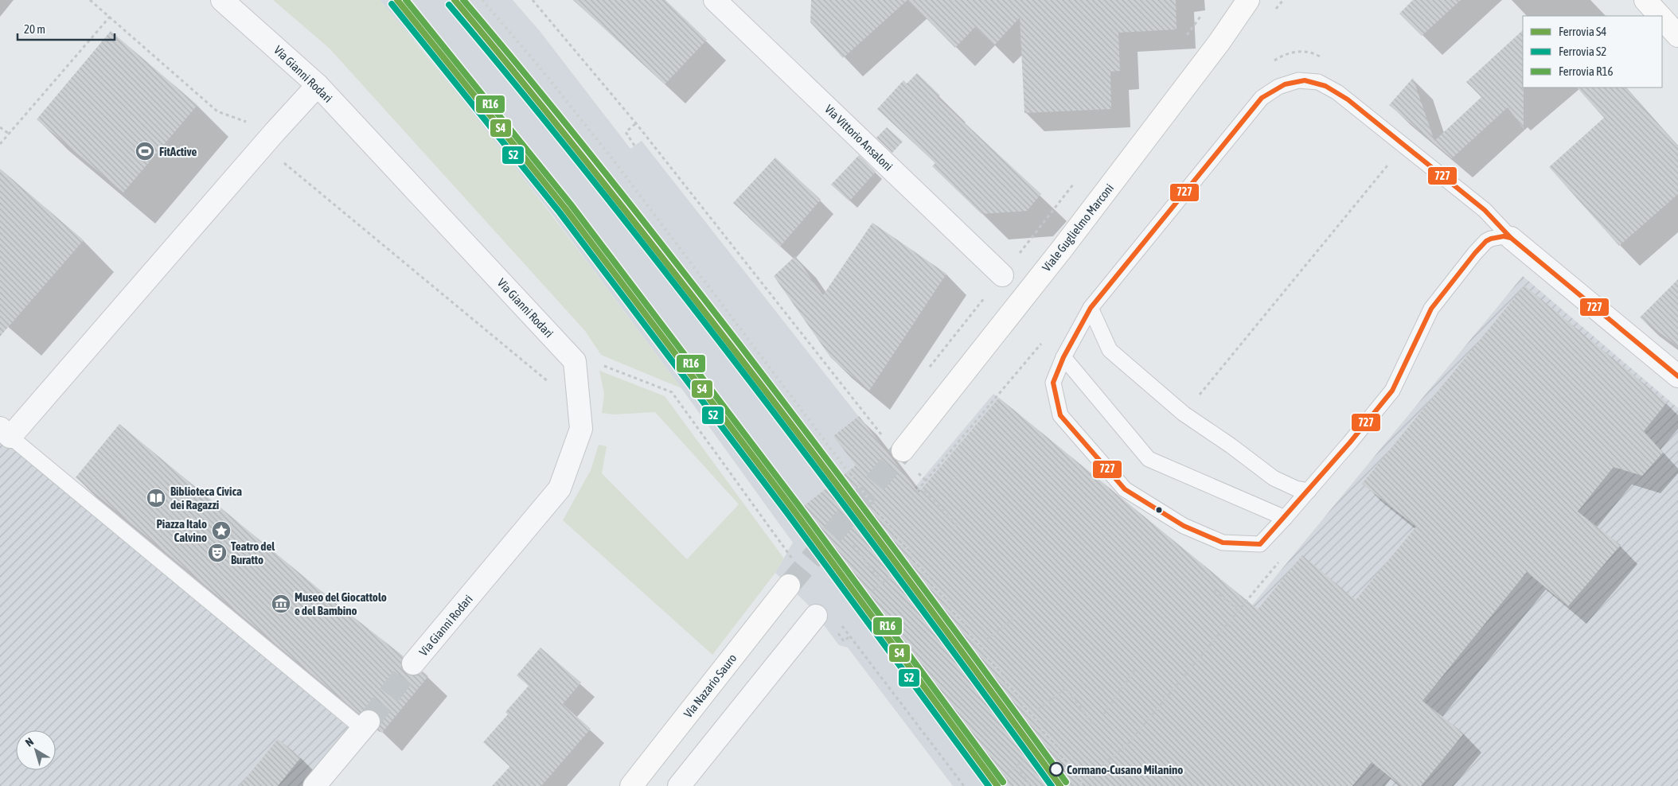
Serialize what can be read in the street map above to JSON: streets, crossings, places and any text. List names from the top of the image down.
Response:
{
  "streets": {
    "street": [
      "Via Gianni Rodari",
      "Via Vittorio Ansaloni",
      "Viale Guglielmo Marconi",
      "Via Nazario Sauro"
    ]
  },
  "places": {
    "sports": ["FitActive"],
    "library": ["Biblioteca Civica dei Ragazzi"],
    "place": ["Piazza Italo Calvino"],
    "theatre": ["Teatro del Buratto"],
    "museum": ["Museo del Giocattolo e del Bambino"],
    "other": ["Cormano-Cusano Milanino"]
  },
  "lines": [
    "rail line S4",
    "rail line R16",
    "rail line S2",
    "transit line 727"
  ],
  "legend": ["Ferrovia S4", "Ferrovia S2", "Ferrovia R16"],
  "scale_bar": "20 m",
  "north": "top left"
}
